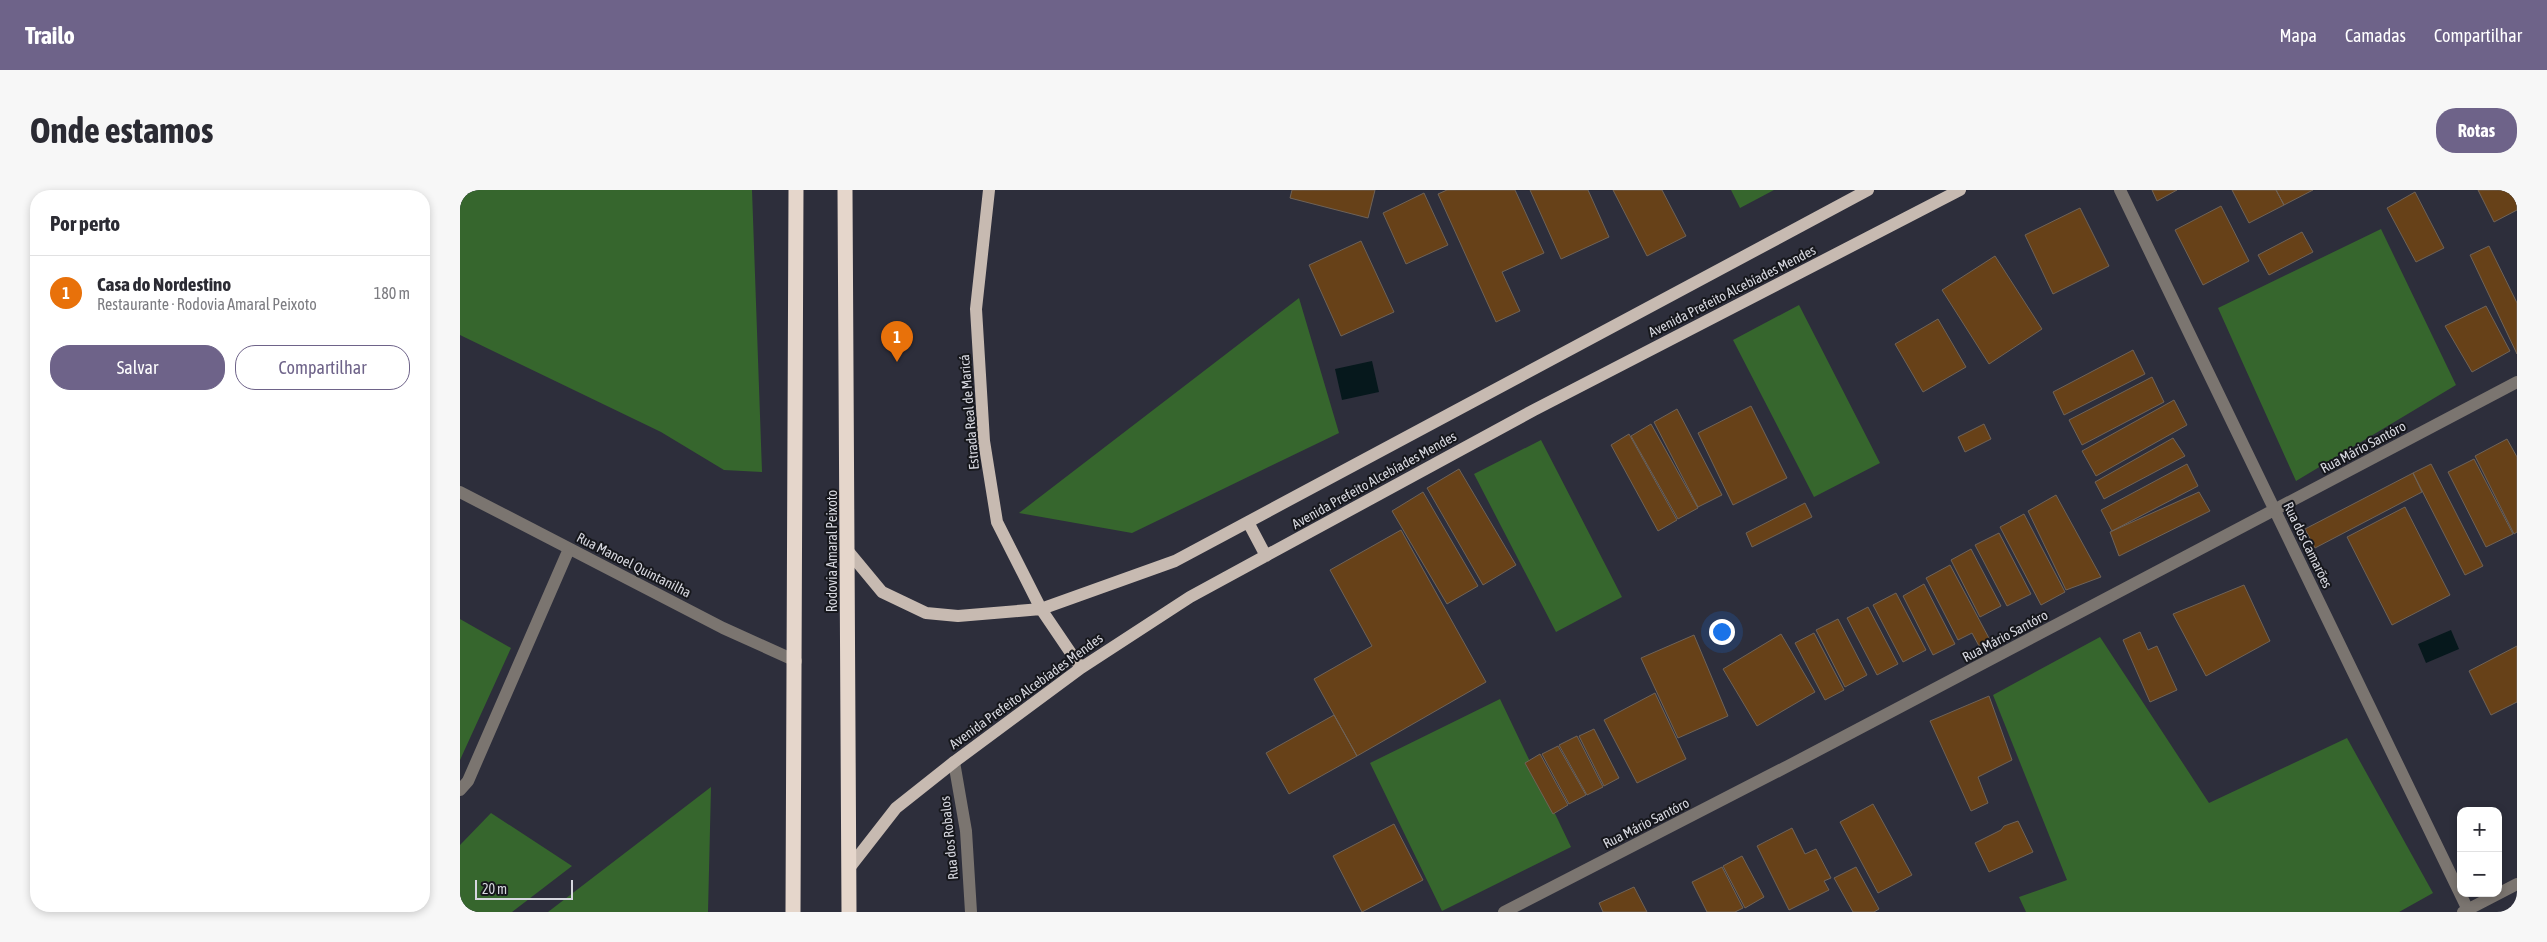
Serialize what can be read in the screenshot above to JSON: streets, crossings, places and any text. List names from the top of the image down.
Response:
{
  "streets": {
    "highway": ["Rodovia Amaral Peixoto"],
    "main road": ["Avenida Prefeito Alcebíades Mendes", "Estrada Real de Maricá"],
    "street": [
      "Rua Mário Santóro",
      "Rua dos Camarões",
      "Rua Manoel Quintanilha",
      "Rua dos Robalos"
    ]
  },
  "crossings": [
    ["Avenida Prefeito Alcebíades Mendes", "Estrada Real de Maricá"],
    ["Avenida Prefeito Alcebíades Mendes", "Rodovia Amaral Peixoto"],
    ["Avenida Prefeito Alcebíades Mendes", "Rua dos Robalos"],
    ["Rua Mário Santóro", "Rua dos Camarões"]
  ],
  "scale_bar": "20 m",
  "page": {
    "header": "Trailo",
    "nav": ["Mapa", "Camadas", "Compartilhar"],
    "buttons": [
      "Rotas",
      ["Salvar", "Compartilhar"]
    ],
    "title": "Onde estamos",
    "heading": "Por perto",
    "list": [
      {
        "mark": "1",
        "name": "Casa do Nordestino",
        "note": "Restaurante · Rodovia Amaral Peixoto",
        "value": "180 m"
      }
    ],
    "pins": "1",
    "map_buttons": ["+", "−"],
    "scale": "20 m"
  }
}
